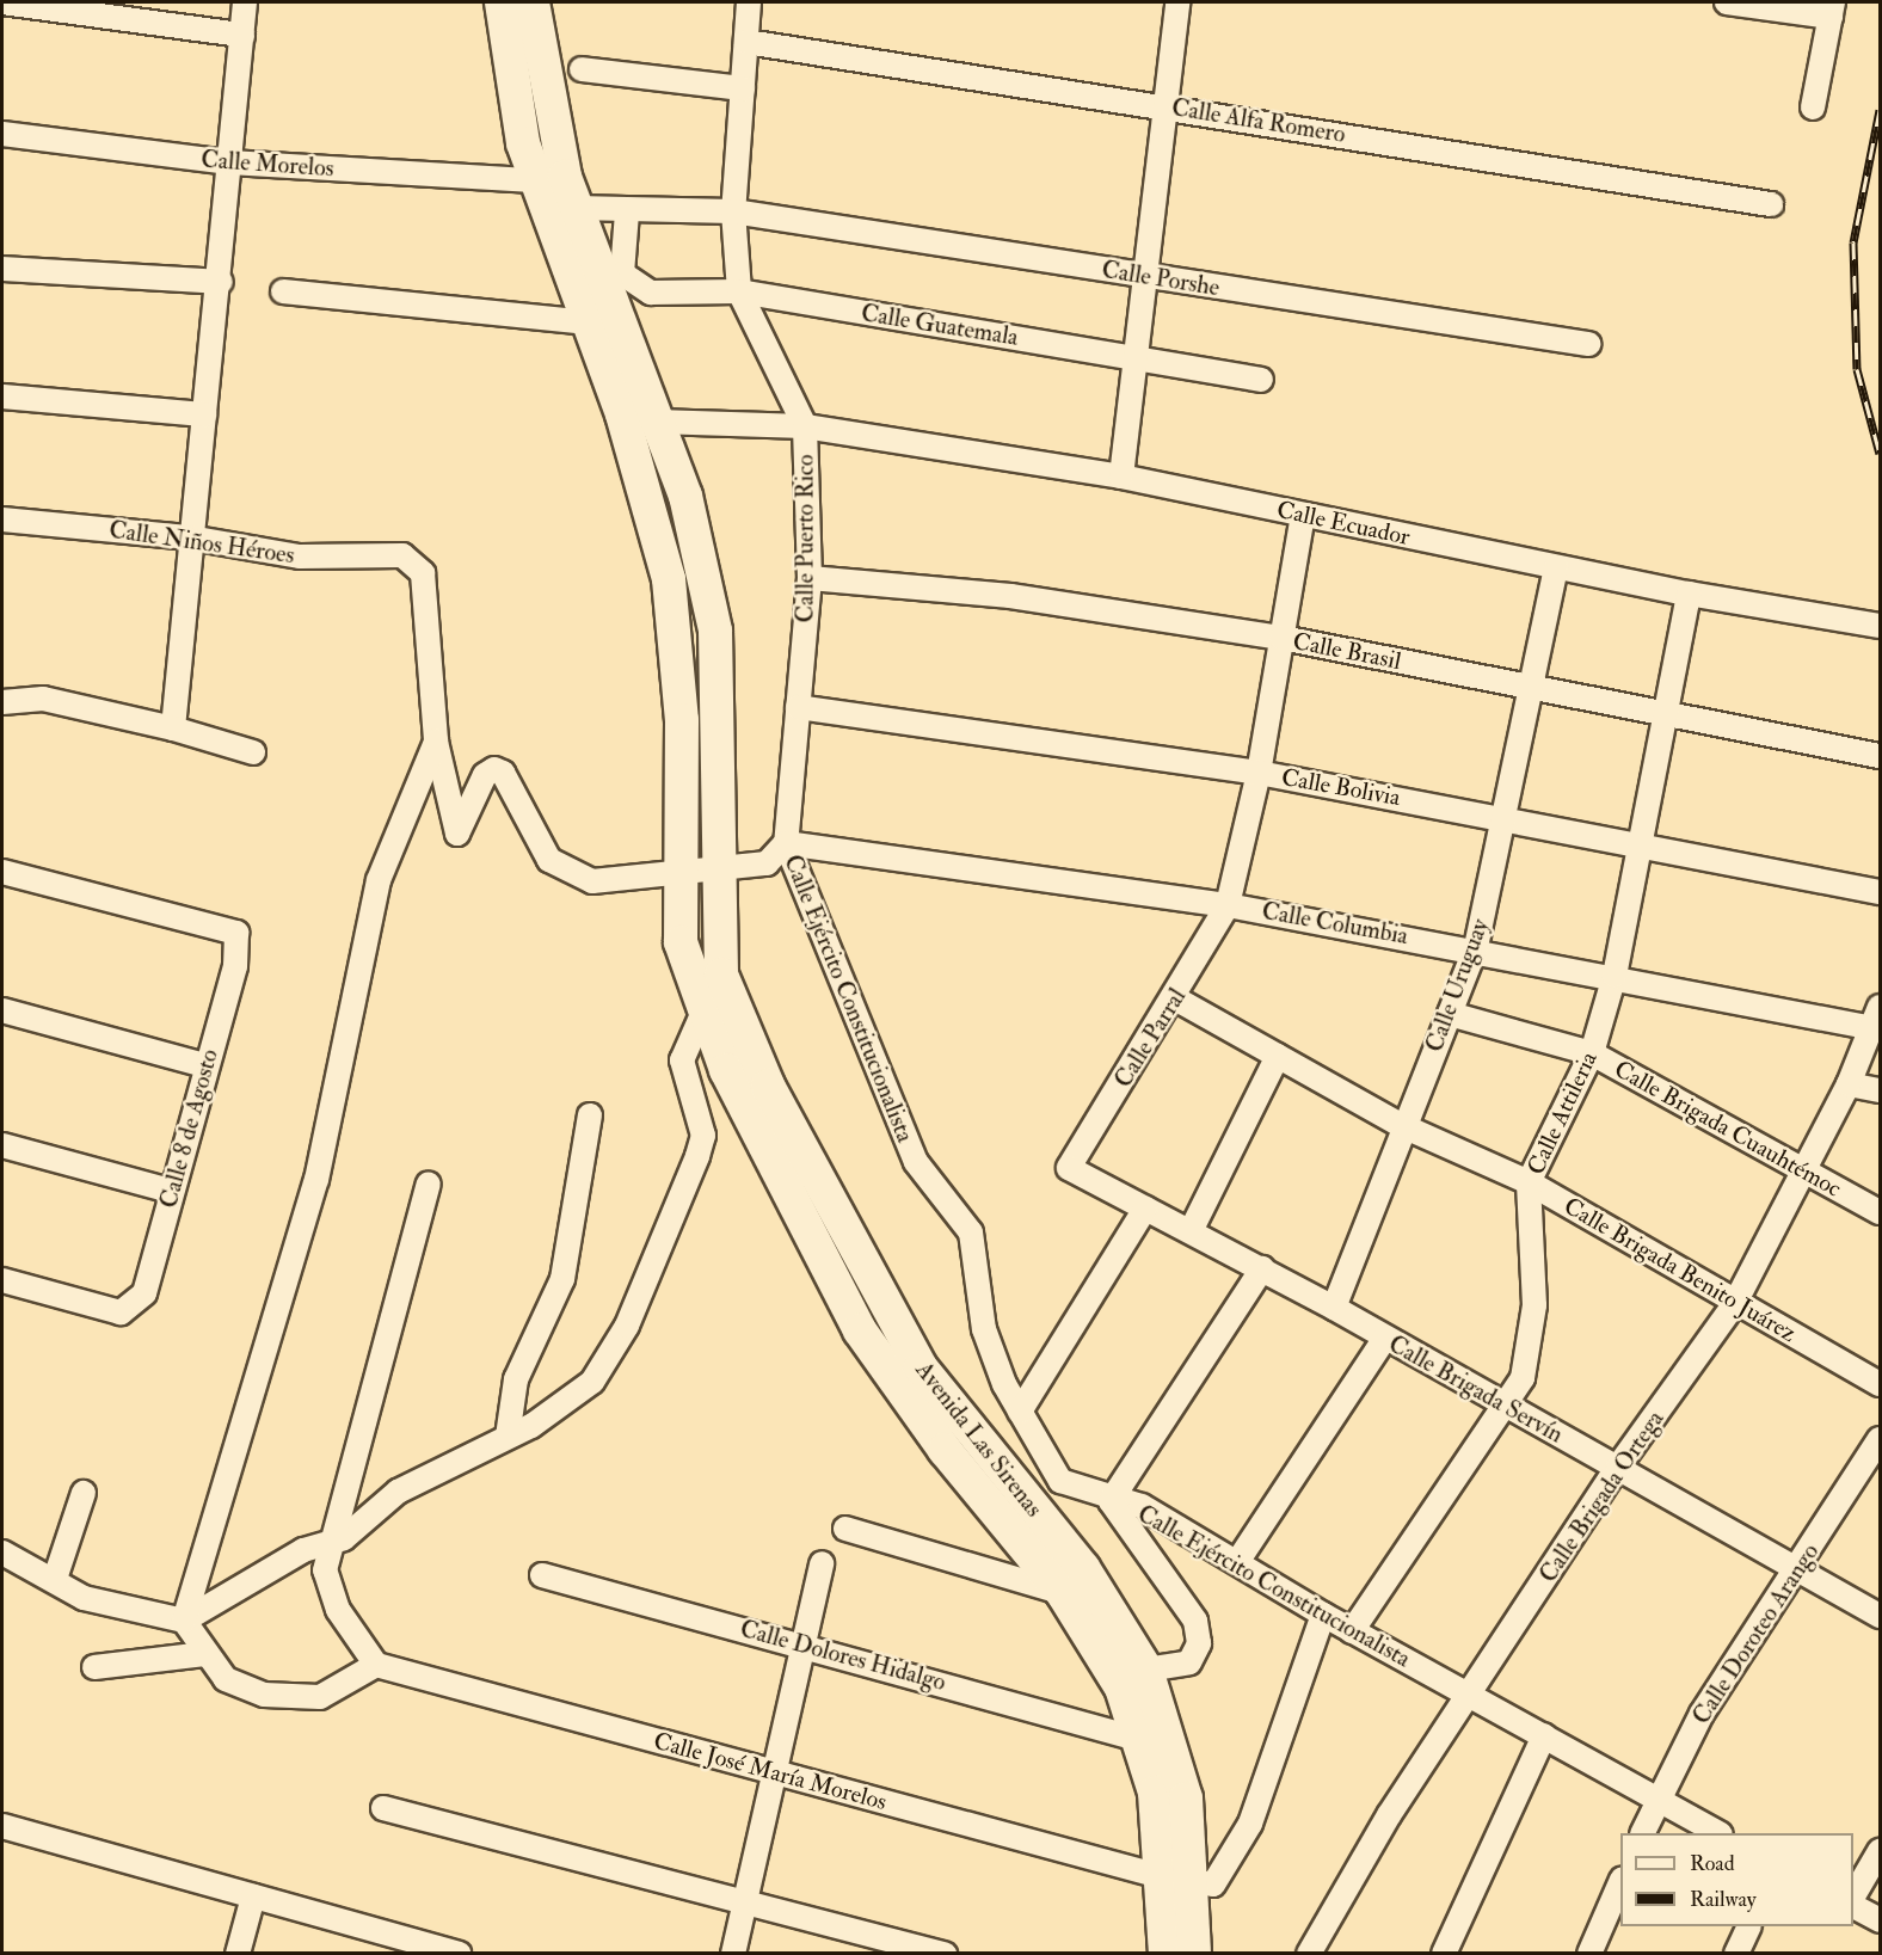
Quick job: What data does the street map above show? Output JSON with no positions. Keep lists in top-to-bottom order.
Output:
{
  "streets": {
    "main road": ["Avenida Las Sirenas"],
    "street": [
      "Calle Alfa Romero",
      "Calle Morelos",
      "Calle Porshe",
      "Calle Guatemala",
      "Calle Ecuador",
      "Calle Puerto Rico",
      "Calle Niños Héroes",
      "Calle Brasil",
      "Calle Bolivia",
      "Calle Columbia",
      "Calle Uruguay",
      "Calle Ejército Constitucionalista",
      "Calle Parral",
      "Calle Attileria",
      "Calle 8 de Agosto",
      "Calle Brigada Cuauhtémoc",
      "Calle Brigada Benito Juárez",
      "Calle Brigada Servín",
      "Calle Brigada Ortega",
      "Calle Doroteo Arango",
      "Calle Dolores Hidalgo",
      "Calle José María Morelos"
    ]
  },
  "crossings": [
    ["Calle Morelos", "Avenida Las Sirenas"],
    ["Calle Porshe", "Avenida Las Sirenas"],
    ["Calle Guatemala", "Calle Puerto Rico"],
    ["Calle Guatemala", "Avenida Las Sirenas"],
    ["Calle Ecuador", "Calle Puerto Rico"],
    ["Calle Ecuador", "Calle Uruguay"],
    ["Calle Ecuador", "Calle Parral"],
    ["Calle Ecuador", "Calle Attileria"],
    ["Calle Ecuador", "Avenida Las Sirenas"],
    ["Calle Puerto Rico", "Calle Brasil"],
    ["Calle Puerto Rico", "Calle Bolivia"],
    ["Calle Puerto Rico", "Calle Columbia"],
    ["Calle Puerto Rico", "Calle Ejército Constitucionalista"],
    ["Calle Brasil", "Calle Uruguay"],
    ["Calle Brasil", "Calle Parral"],
    ["Calle Brasil", "Calle Attileria"],
    ["Calle Bolivia", "Calle Uruguay"],
    ["Calle Bolivia", "Calle Parral"],
    ["Calle Bolivia", "Calle Attileria"],
    ["Calle Columbia", "Calle Uruguay"],
    ["Calle Columbia", "Calle Ejército Constitucionalista"],
    ["Calle Columbia", "Calle Parral"],
    ["Calle Columbia", "Calle Attileria"],
    ["Calle Columbia", "Calle Brigada Ortega"],
    ["Calle Uruguay", "Calle Brigada Cuauhtémoc"],
    ["Calle Uruguay", "Calle Brigada Benito Juárez"],
    ["Calle Uruguay", "Calle Brigada Servín"],
    ["Calle Ejército Constitucionalista", "Calle Attileria"],
    ["Calle Ejército Constitucionalista", "Calle Brigada Ortega"],
    ["Calle Ejército Constitucionalista", "Calle Doroteo Arango"],
    ["Calle Parral", "Calle Brigada Benito Juárez"],
    ["Calle Parral", "Calle Brigada Servín"],
    ["Calle Attileria", "Calle Brigada Cuauhtémoc"],
    ["Calle Attileria", "Calle Brigada Benito Juárez"],
    ["Calle Attileria", "Calle Brigada Servín"],
    ["Calle Brigada Cuauhtémoc", "Calle Brigada Ortega"],
    ["Calle Brigada Benito Juárez", "Calle Brigada Ortega"],
    ["Calle Brigada Servín", "Calle Brigada Ortega"],
    ["Calle Brigada Servín", "Calle Doroteo Arango"],
    ["Avenida Las Sirenas", "Calle Dolores Hidalgo"],
    ["Avenida Las Sirenas", "Calle José María Morelos"]
  ],
  "legend": ["Road", "Railway"]
}
